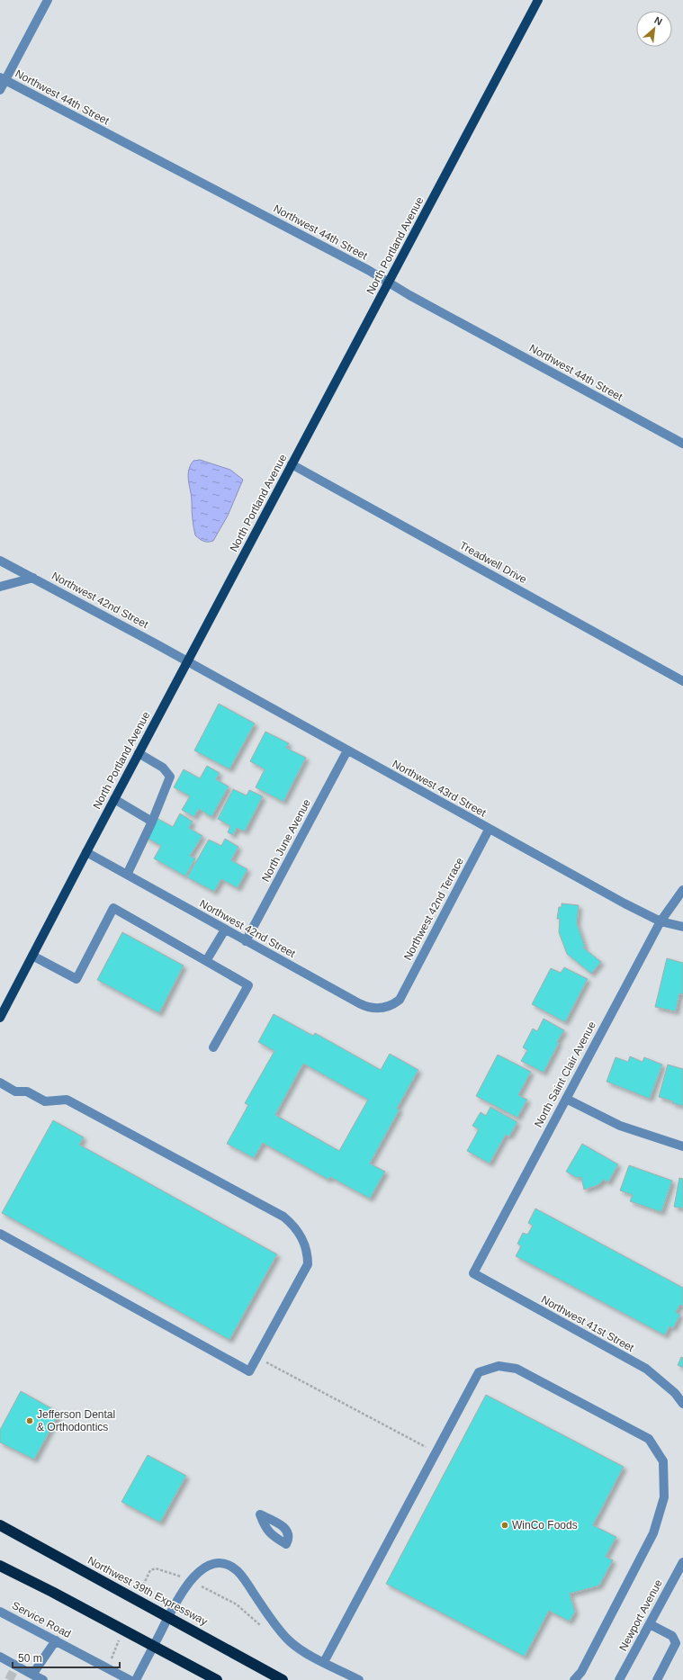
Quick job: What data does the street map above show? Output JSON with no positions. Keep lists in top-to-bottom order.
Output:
{
  "streets": {
    "highway": ["Northwest 39th Expressway"],
    "main road": ["North Portland Avenue"],
    "street": [
      "Northwest 44th Street",
      "Treadwell Drive",
      "Northwest 42nd Street",
      "Northwest 43rd Street",
      "North June Avenue",
      "Northwest 42nd Terrace",
      "North Saint Clair Avenue",
      "Northwest 41st Street",
      "Newport Avenue",
      "Service Road"
    ]
  },
  "crossings": [
    ["Northwest 44th Street", "North Portland Avenue"],
    ["North Portland Avenue", "Treadwell Drive"],
    ["North Portland Avenue", "Northwest 42nd Street"],
    ["North Portland Avenue", "Northwest 43rd Street"],
    ["Northwest 42nd Street", "Northwest 43rd Street"],
    ["Northwest 42nd Street", "North June Avenue"],
    ["Northwest 42nd Street", "Northwest 42nd Terrace"],
    ["Northwest 43rd Street", "North June Avenue"],
    ["Northwest 43rd Street", "Northwest 42nd Terrace"],
    ["Northwest 43rd Street", "North Saint Clair Avenue"],
    ["North Saint Clair Avenue", "Northwest 41st Street"]
  ],
  "places": ["Jefferson Dental & Orthodontics", "WinCo Foods"],
  "scale_bar": "50 m",
  "north": "top right"
}
